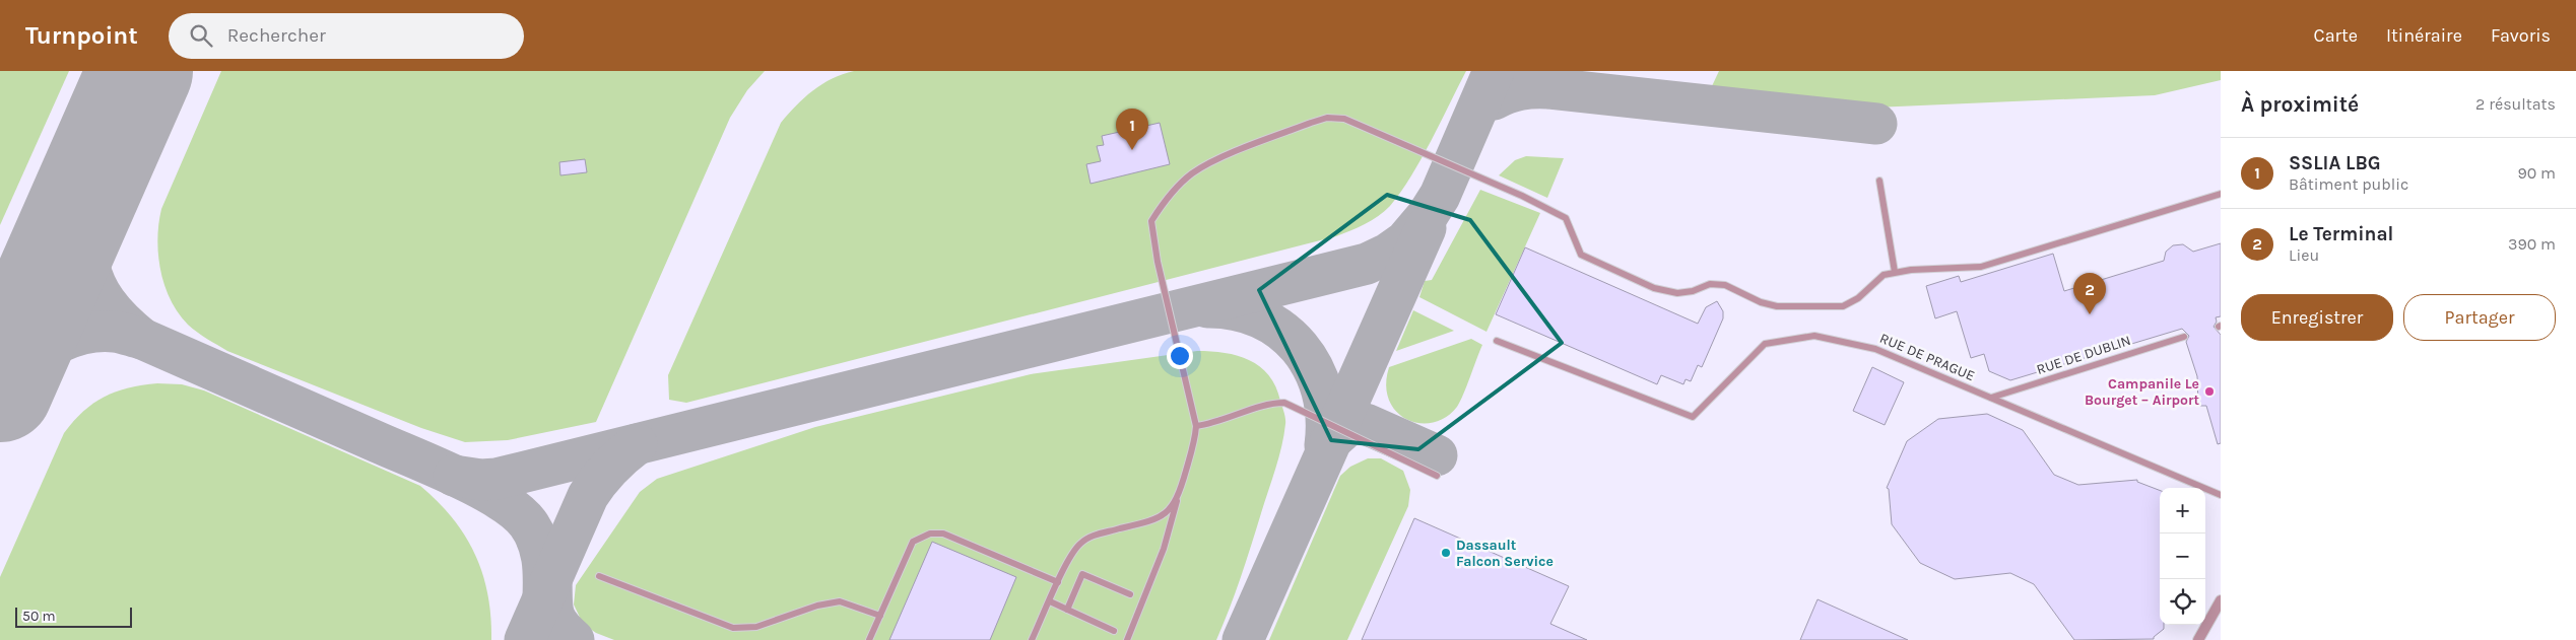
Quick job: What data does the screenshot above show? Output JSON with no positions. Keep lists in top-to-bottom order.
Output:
{
  "streets": {
    "lane": ["RUE DE DUBLIN", "RUE DE PRAGUE"]
  },
  "crossings": [
    ["RUE DE DUBLIN", "RUE DE PRAGUE"]
  ],
  "places": ["Campanile Le Bourget – Airport", "Dassault Falcon Service"],
  "scale_bar": "50 m",
  "page": {
    "header": "Turnpoint",
    "search": "Rechercher",
    "nav": ["Carte", "Itinéraire", "Favoris"],
    "heading": ["À proximité", "2 résultats"],
    "pins": ["1", "2"],
    "list": [
      {
        "mark": "1",
        "name": "SSLIA LBG",
        "note": "Bâtiment public",
        "value": "90 m"
      },
      {
        "mark": "2",
        "name": "Le Terminal",
        "note": "Lieu",
        "value": "390 m"
      }
    ],
    "buttons": ["Enregistrer", "Partager"],
    "map_buttons": ["+", "−"],
    "scale": "50 m"
  }
}
